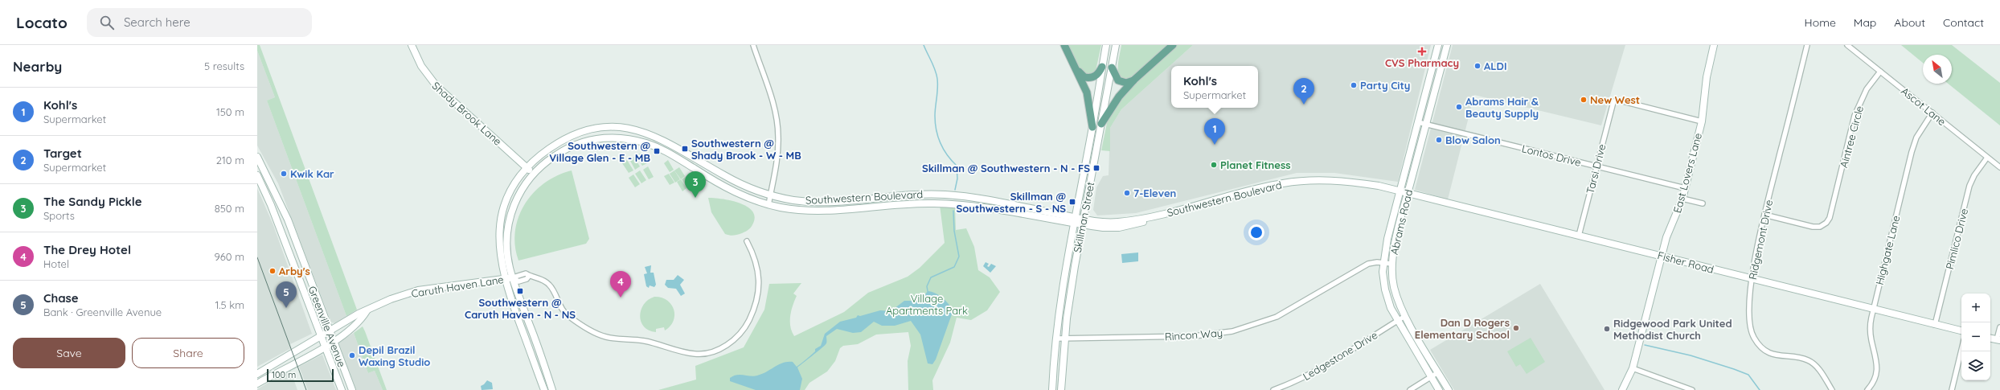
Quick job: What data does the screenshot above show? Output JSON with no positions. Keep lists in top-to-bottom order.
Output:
{
  "streets": {
    "street": [
      "Ascot Lane",
      "Shady Brook Lane",
      "Aintree Circle",
      "Lontos Drive",
      "Tarsi Drive",
      "East Lovers Lane",
      "Southwestern Boulevard",
      "Skillman Street",
      "Abrams Road",
      "Pimlico Drive",
      "Ridgemont Drive",
      "Highgate Lane",
      "Fisher Road",
      "Caruth Haven Lane",
      "Greenville Avenue",
      "Rincon Way",
      "Ledgestone Drive"
    ]
  },
  "crossings": [
    ["Ascot Lane", "Aintree Circle"],
    ["Ascot Lane", "Pimlico Drive"],
    ["Ascot Lane", "Highgate Lane"],
    ["Shady Brook Lane", "Southwestern Boulevard"],
    ["Aintree Circle", "Ridgemont Drive"],
    ["Lontos Drive", "Tarsi Drive"],
    ["Lontos Drive", "East Lovers Lane"],
    ["Lontos Drive", "Abrams Road"],
    ["Tarsi Drive", "East Lovers Lane"],
    ["Tarsi Drive", "Fisher Road"],
    ["East Lovers Lane", "Fisher Road"],
    ["Southwestern Boulevard", "Skillman Street"],
    ["Southwestern Boulevard", "Abrams Road"],
    ["Southwestern Boulevard", "Fisher Road"],
    ["Southwestern Boulevard", "Caruth Haven Lane"],
    ["Skillman Street", "Rincon Way"],
    ["Abrams Road", "Fisher Road"],
    ["Abrams Road", "Rincon Way"],
    ["Abrams Road", "Ledgestone Drive"],
    ["Pimlico Drive", "Fisher Road"],
    ["Ridgemont Drive", "Fisher Road"],
    ["Highgate Lane", "Fisher Road"],
    ["Caruth Haven Lane", "Greenville Avenue"]
  ],
  "parks": ["Village Apartments Park"],
  "places": {
    "health": ["CVS Pharmacy"],
    "other": [
      "ALDI",
      "Party City",
      "New West",
      "Abrams Hair & Beauty Supply",
      "Blow Salon",
      "Planet Fitness",
      "Kwik Kar",
      "7-Eleven",
      "Arby's",
      "Dan D Rogers Elementary School",
      "Ridgewood Park United Methodist Church",
      "Depil Brazil Waxing Studio"
    ],
    "transit": [
      "Southwestern @ Shady Brook - W - MB",
      "Southwestern @ Village Glen - E - MB",
      "Skillman @ Southwestern - N - FS",
      "Skillman @ Southwestern - S - NS",
      "Southwestern @ Caruth Haven - N - NS"
    ]
  },
  "scale_bar": "100 m",
  "north": "top left",
  "page": {
    "header": "Locato",
    "search": "Search here",
    "nav": [
      "Home",
      "Map",
      "About",
      "Contact"
    ],
    "heading": ["Nearby", "5 results"],
    "popup": ["Kohl's", "Supermarket"],
    "pins": [
      "2",
      "1",
      "3",
      "4",
      "5"
    ],
    "list": [
      {
        "mark": "1",
        "name": "Kohl's",
        "note": "Supermarket",
        "value": "150 m"
      },
      {
        "mark": "2",
        "name": "Target",
        "note": "Supermarket",
        "value": "210 m"
      },
      {
        "mark": "3",
        "name": "The Sandy Pickle",
        "note": "Sports",
        "value": "850 m"
      },
      {
        "mark": "4",
        "name": "The Drey Hotel",
        "note": "Hotel",
        "value": "960 m"
      },
      {
        "mark": "5",
        "name": "Chase",
        "note": "Bank · Greenville Avenue",
        "value": "1.5 km"
      }
    ],
    "map_buttons": ["+", "−"],
    "buttons": ["Save", "Share"],
    "scale": "100 m"
  }
}
